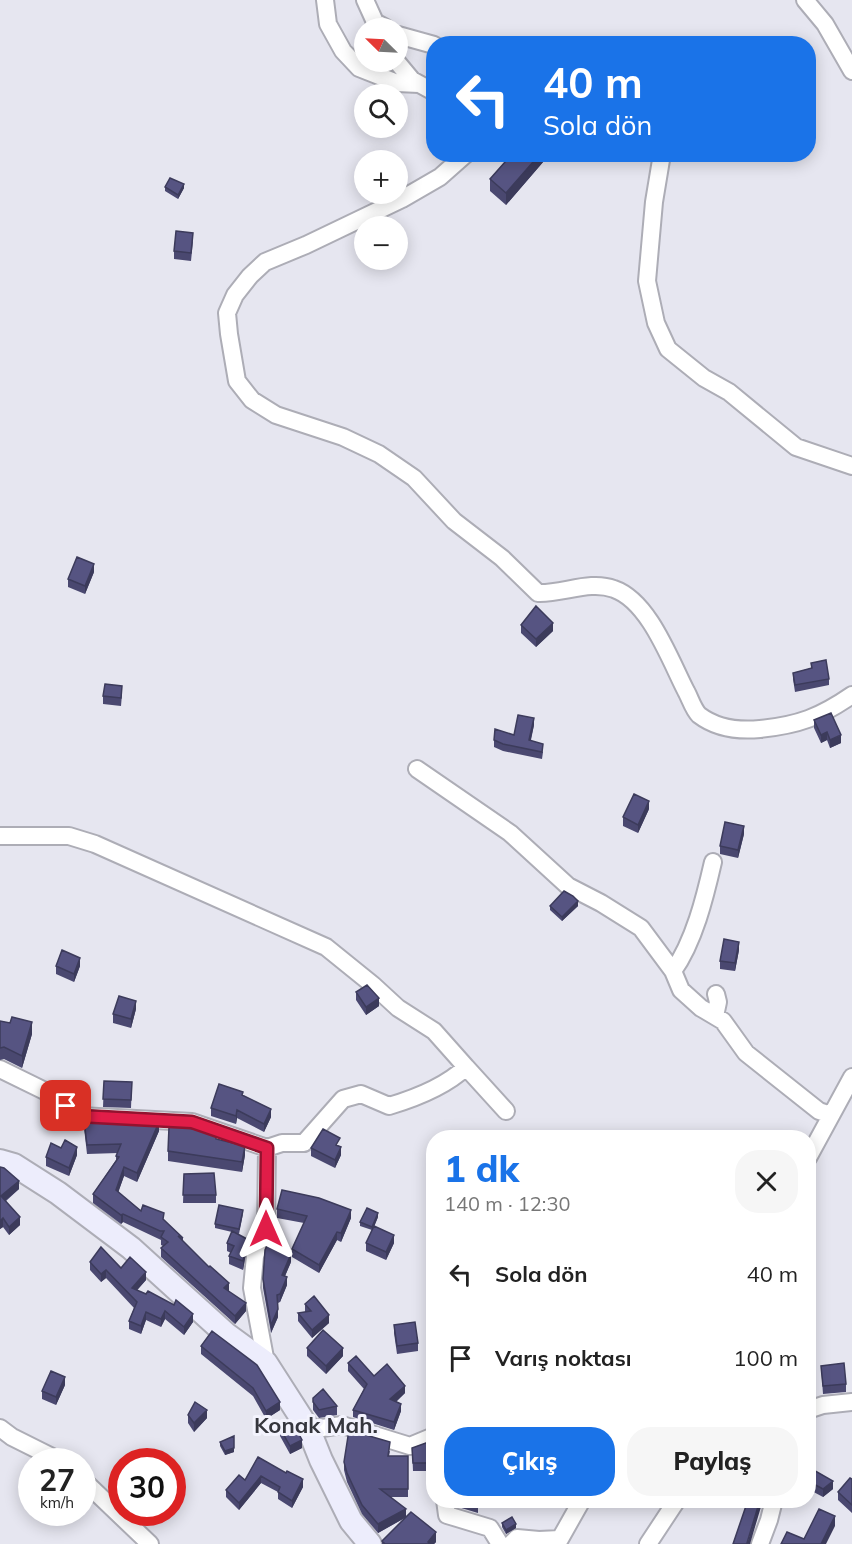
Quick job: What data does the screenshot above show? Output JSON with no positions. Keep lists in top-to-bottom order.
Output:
{
  "districts": ["Konak Mah."],
  "north": "top left",
  "page": {
    "map_buttons": ["+", "−"],
    "turn": ["40 m", "Sola dön"],
    "heading": ["1 dk", "140 m · 12:30"],
    "list": [
      {
        "name": "Sola dön",
        "value": "40 m"
      },
      {
        "name": "Varış noktası",
        "value": "100 m"
      }
    ],
    "buttons": ["Çıkış", "Paylaş"],
    "speed": "27 km/h",
    "limit": "30"
  }
}
